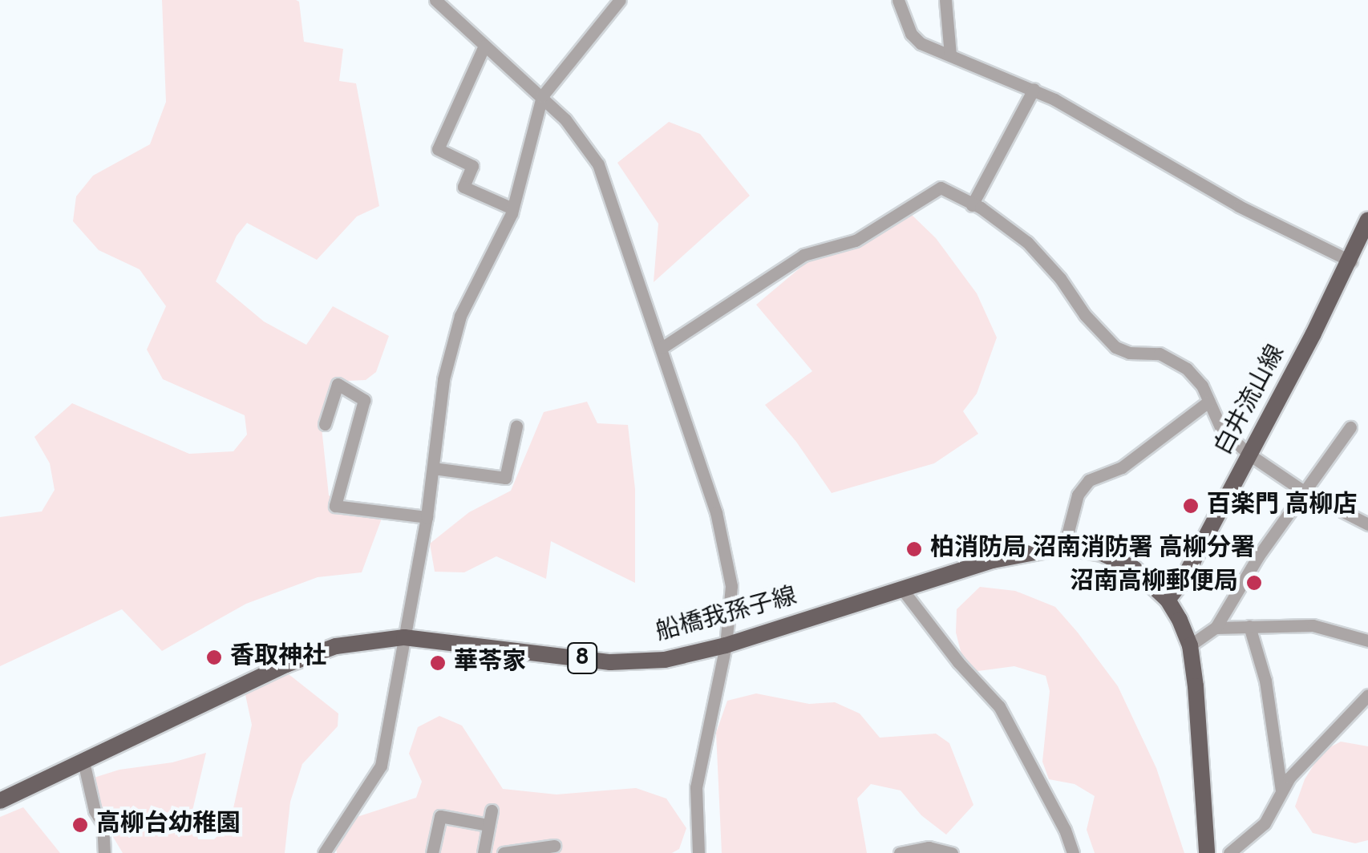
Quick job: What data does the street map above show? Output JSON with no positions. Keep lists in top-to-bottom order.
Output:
{
  "streets": {
    "main road": ["白井流山線", "船橋我孫子線", "8"]
  },
  "crossings": [
    ["白井流山線", "船橋我孫子線"]
  ],
  "places": [
    "百楽門 高柳店",
    "柏消防局 沼南消防署 高柳分署",
    "沼南高柳郵便局",
    "香取神社",
    "華苓家",
    "高柳台幼稚園"
  ]
}
